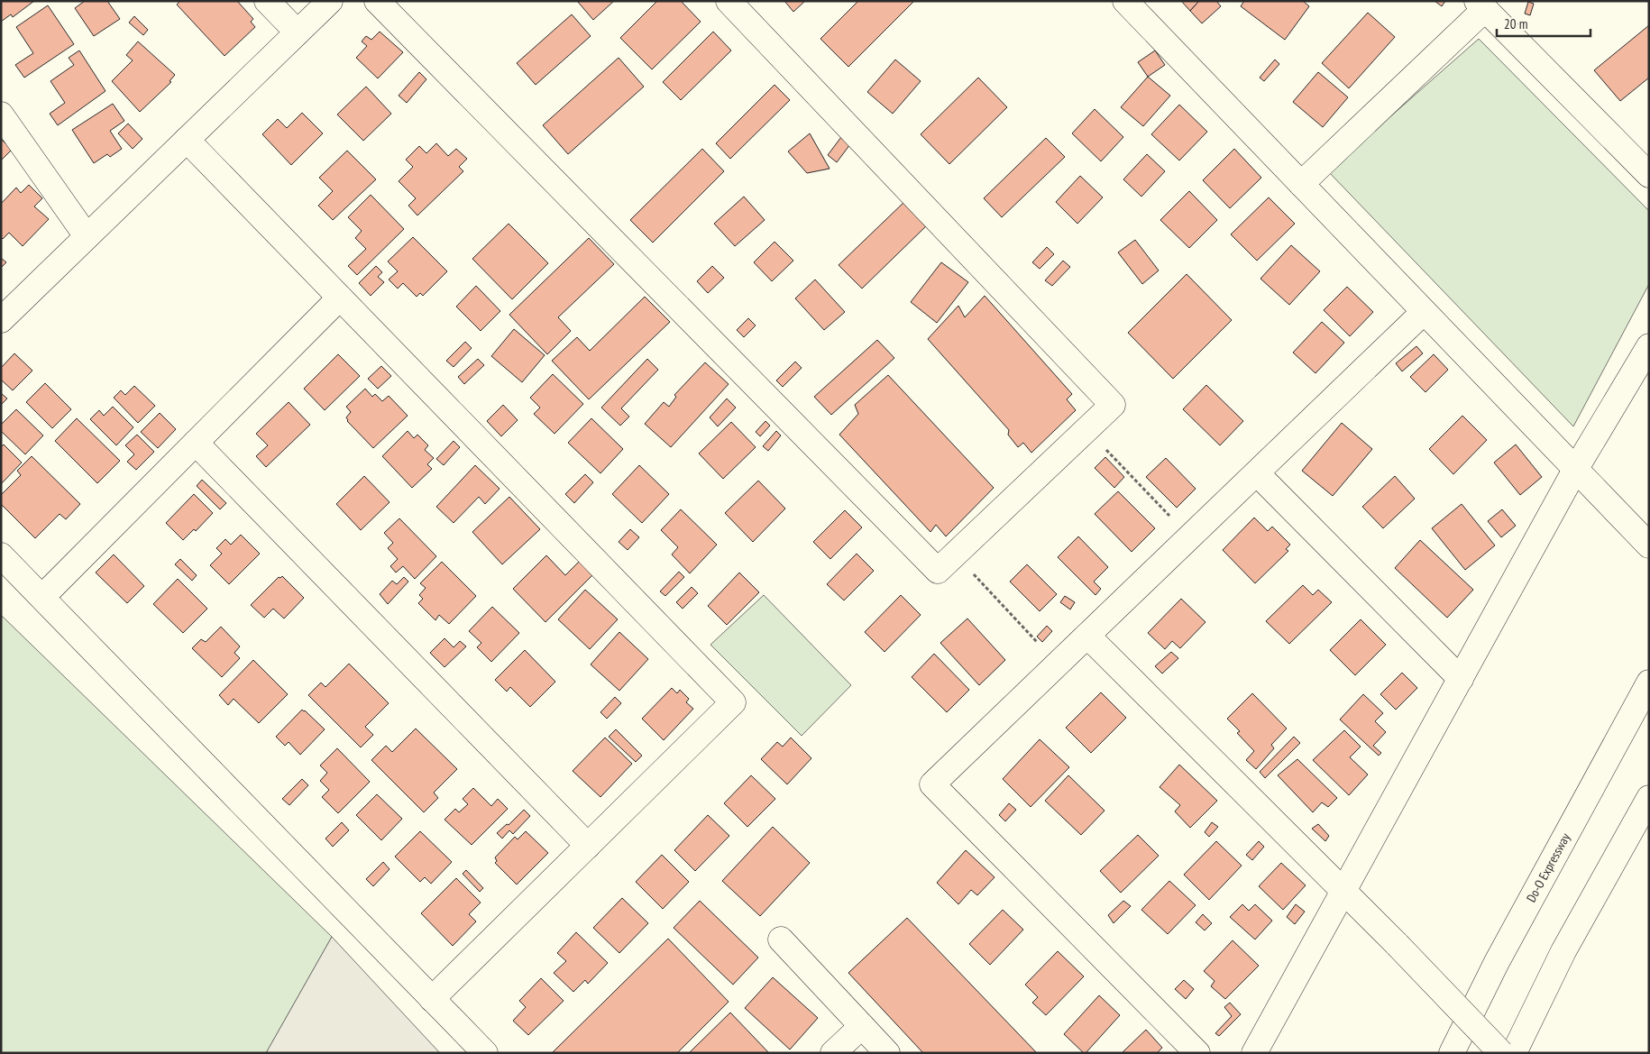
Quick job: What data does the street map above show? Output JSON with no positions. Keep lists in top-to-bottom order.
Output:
{
  "streets": {
    "main road": ["Do-O Expressway"]
  },
  "scale_bar": "20 m"
}
